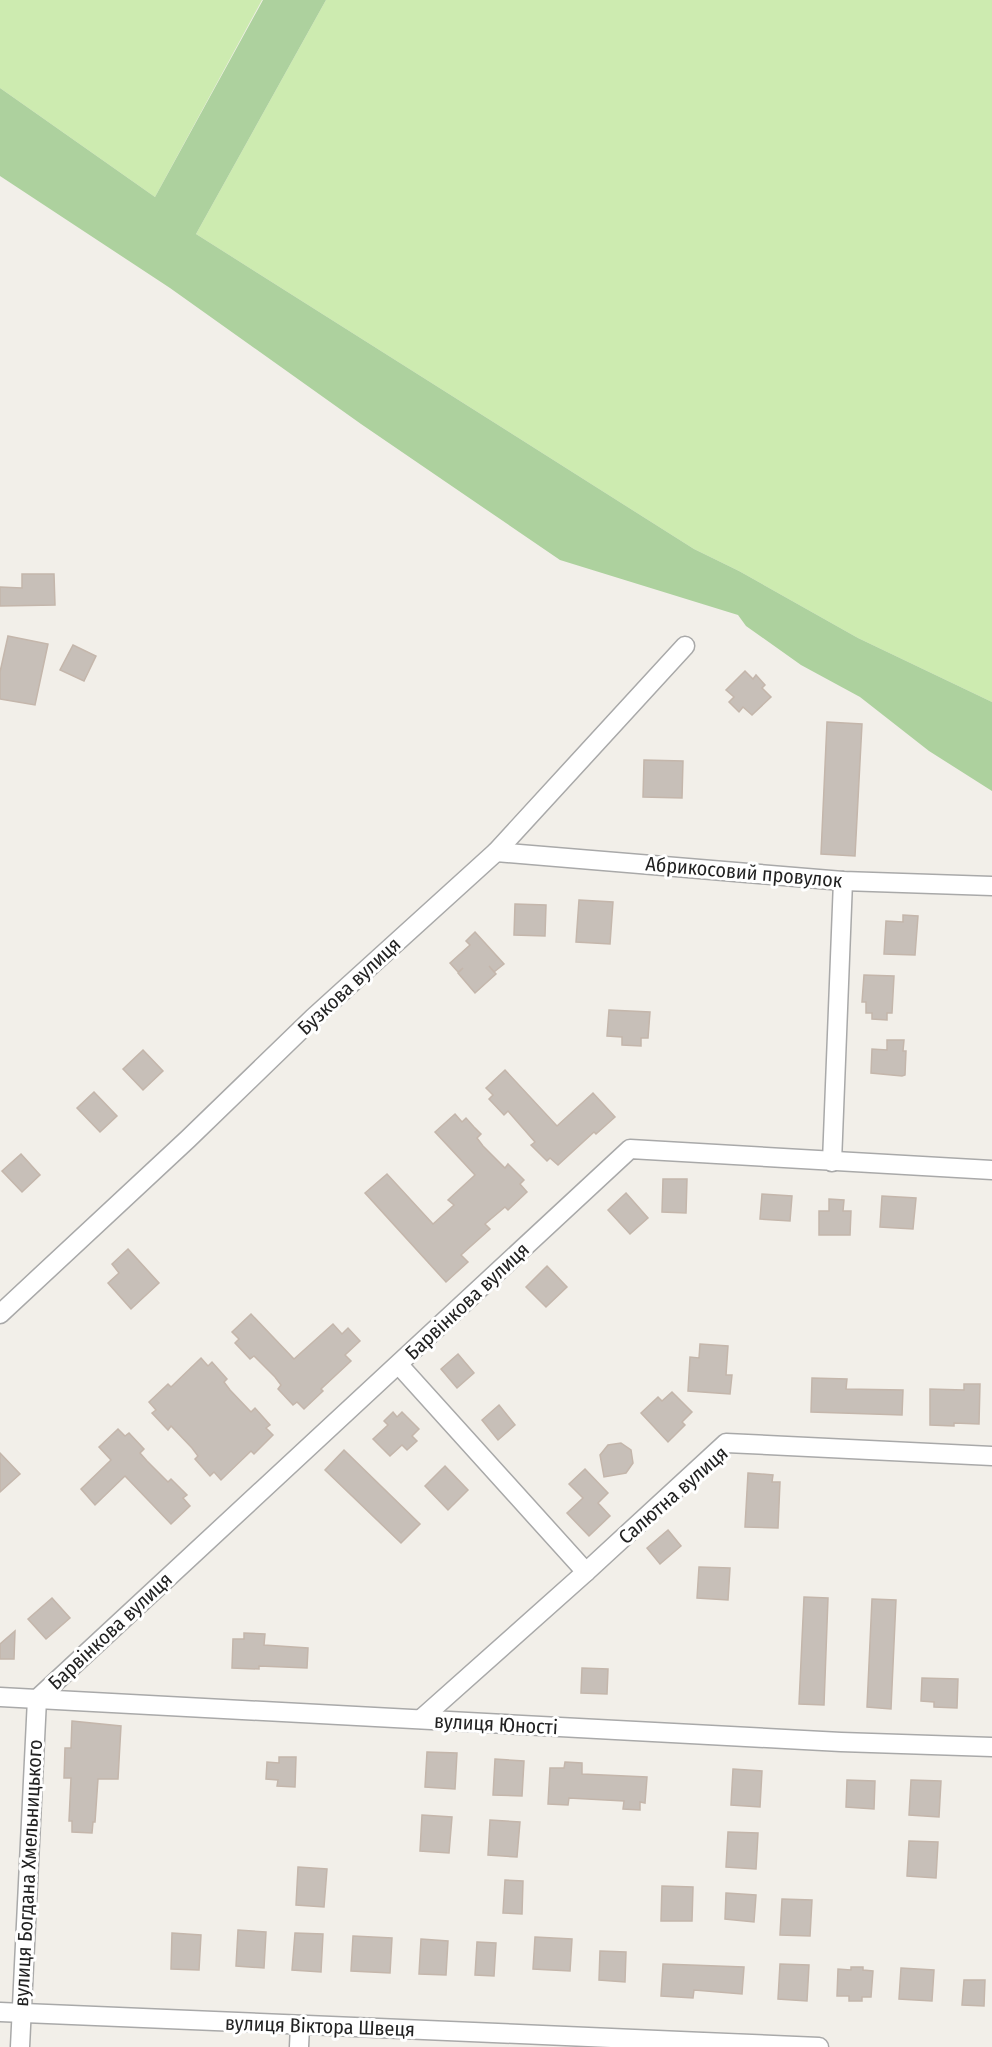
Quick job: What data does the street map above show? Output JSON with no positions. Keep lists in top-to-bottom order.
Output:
{
  "streets": {
    "street": [
      "Абрикосовий провулок",
      "Бузкова вулиця",
      "Барвінкова вулиця",
      "Салютна вулиця",
      "вулиця Юності",
      "вулиця Богдана Хмельницького",
      "вулиця Віктора Швеця"
    ]
  },
  "crossings": [
    ["Абрикосовий провулок", "Бузкова вулиця"],
    ["Барвінкова вулиця", "вулиця Юності"],
    ["Барвінкова вулиця", "вулиця Богдана Хмельницького"],
    ["Салютна вулиця", "вулиця Юності"],
    ["вулиця Юності", "вулиця Богдана Хмельницького"],
    ["вулиця Богдана Хмельницького", "вулиця Віктора Швеця"]
  ]
}
